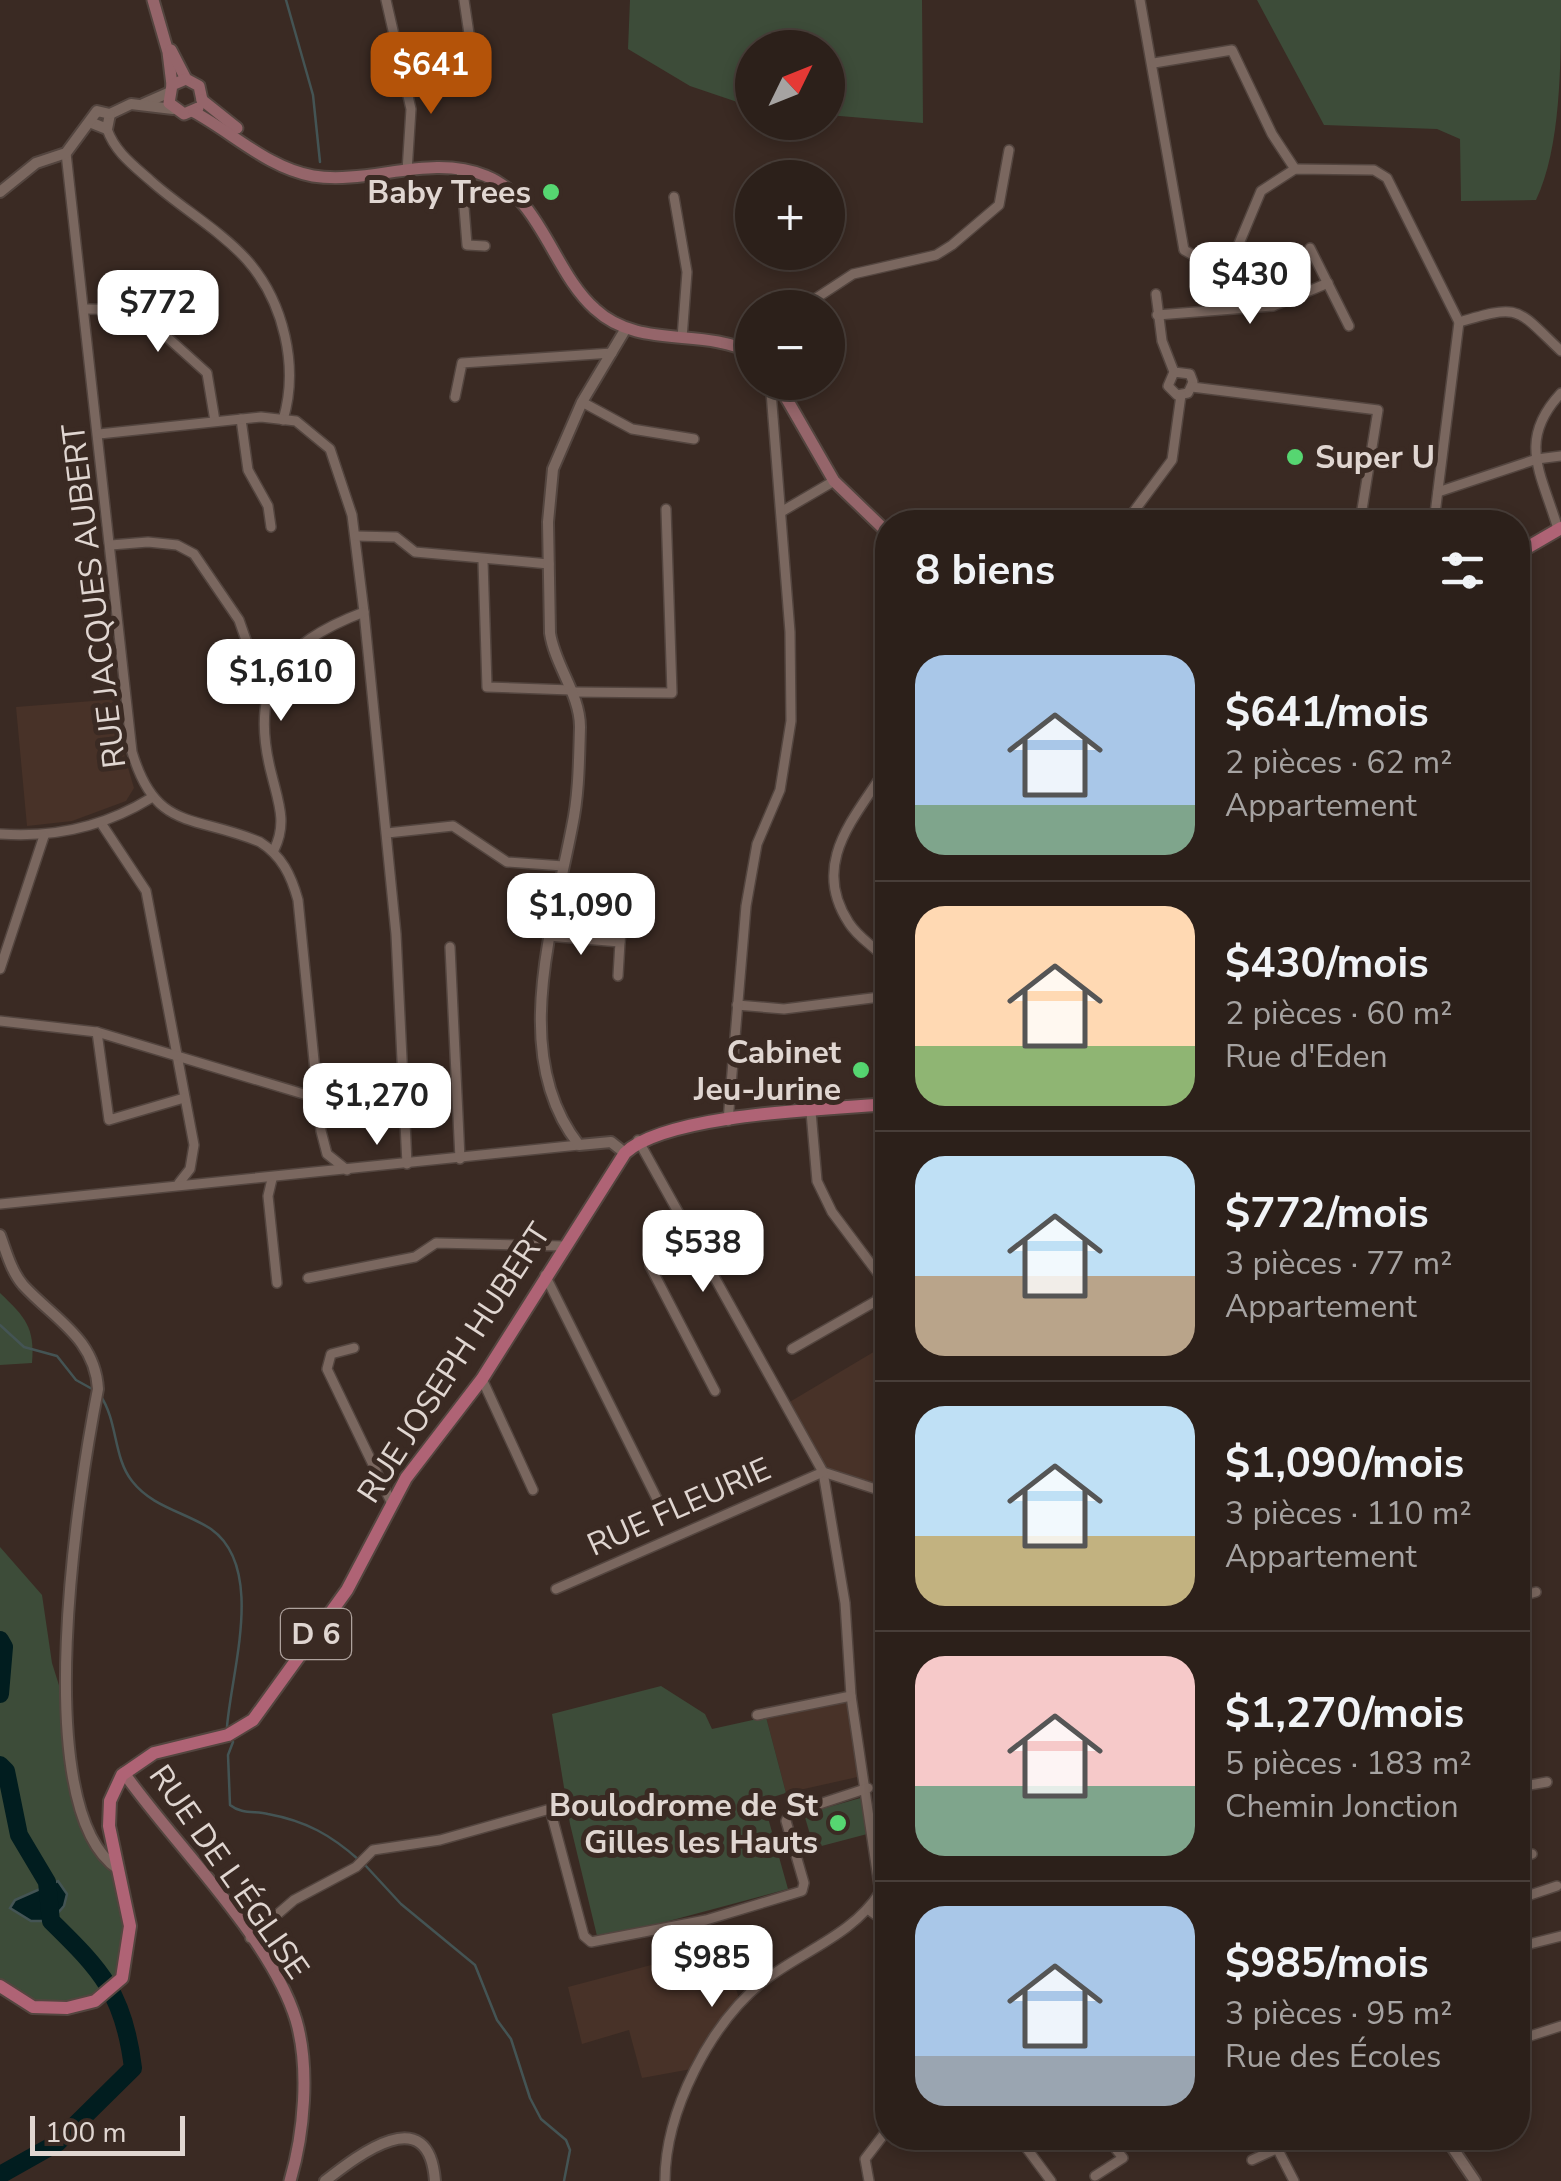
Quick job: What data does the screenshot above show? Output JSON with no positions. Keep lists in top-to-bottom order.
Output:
{
  "streets": {
    "main road": ["RUE JOSEPH HUBERT", "D 6", "RUE DE L'ÉGLISE"],
    "street": ["RUE JACQUES AUBERT", "RUE FLEURIE"]
  },
  "crossings": [
    ["RUE JOSEPH HUBERT", "RUE DE L'ÉGLISE"]
  ],
  "places": [
    "Baby Trees",
    "Super U",
    "Cabinet Jeu-Jurine",
    "Boulodrome de St Gilles les Hauts"
  ],
  "scale_bar": "100 m",
  "north": "top right",
  "page": {
    "map_buttons": ["+", "−"],
    "price": [
      "$641",
      "$430",
      "$772",
      "$1,610",
      "$1,090",
      "$1,270",
      "$538",
      "$985"
    ],
    "heading": "8 biens",
    "list": [
      {
        "name": "$641/mois",
        "note": "2 pièces · 62 m² · Appartement"
      },
      {
        "name": "$430/mois",
        "note": "2 pièces · 60 m² · Rue d'Eden"
      },
      {
        "name": "$772/mois",
        "note": "3 pièces · 77 m² · Appartement"
      },
      {
        "name": "$1,090/mois",
        "note": "3 pièces · 110 m² · Appartement"
      },
      {
        "name": "$1,270/mois",
        "note": "5 pièces · 183 m² · Chemin Jonction"
      },
      {
        "name": "$985/mois",
        "note": "3 pièces · 95 m² · Rue des Écoles"
      }
    ],
    "scale": "100 m"
  }
}
